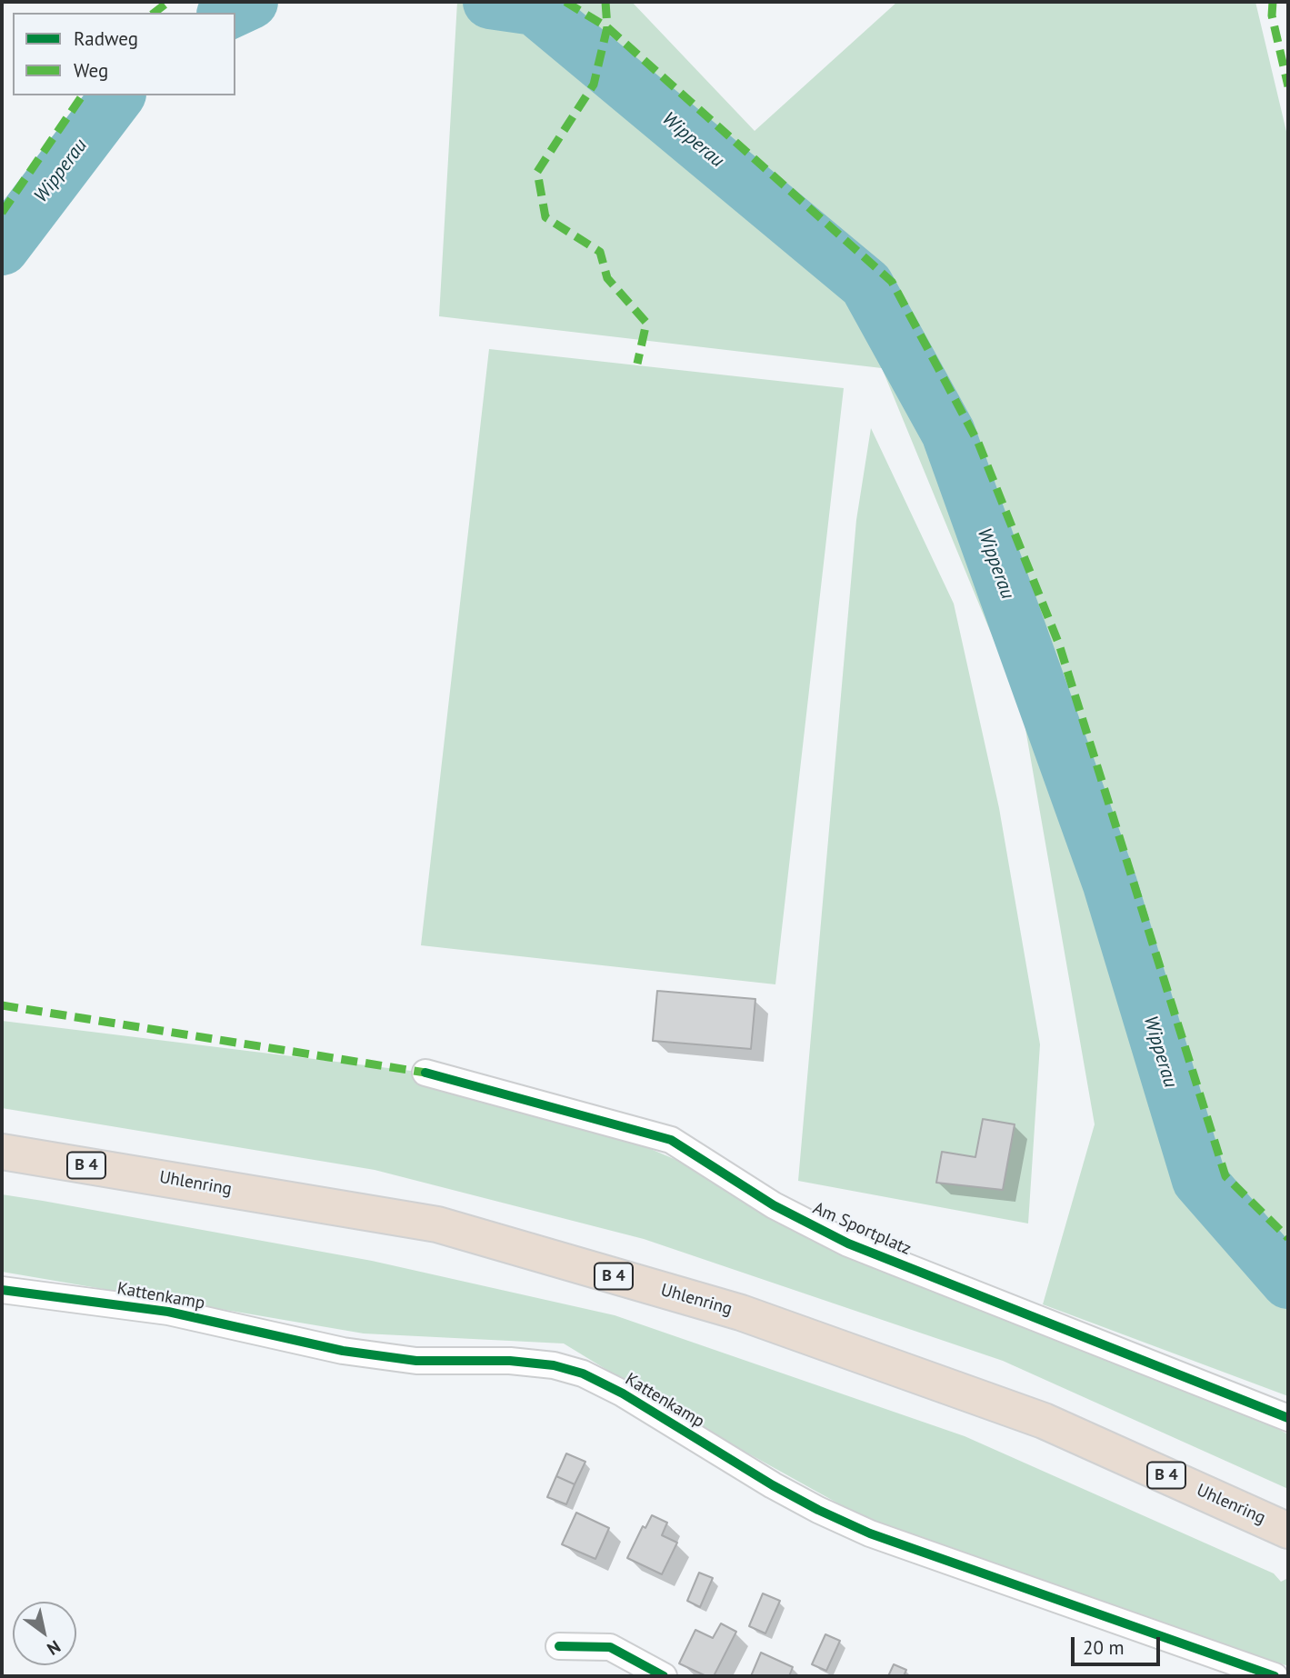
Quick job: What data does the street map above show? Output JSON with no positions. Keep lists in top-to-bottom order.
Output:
{
  "streets": {
    "highway": ["B 4", "Uhlenring"],
    "street": ["Am Sportplatz", "Kattenkamp"]
  },
  "water": ["Wipperau"],
  "legend": ["Radweg", "Weg"],
  "scale_bar": "20 m",
  "north": "bottom right"
}
